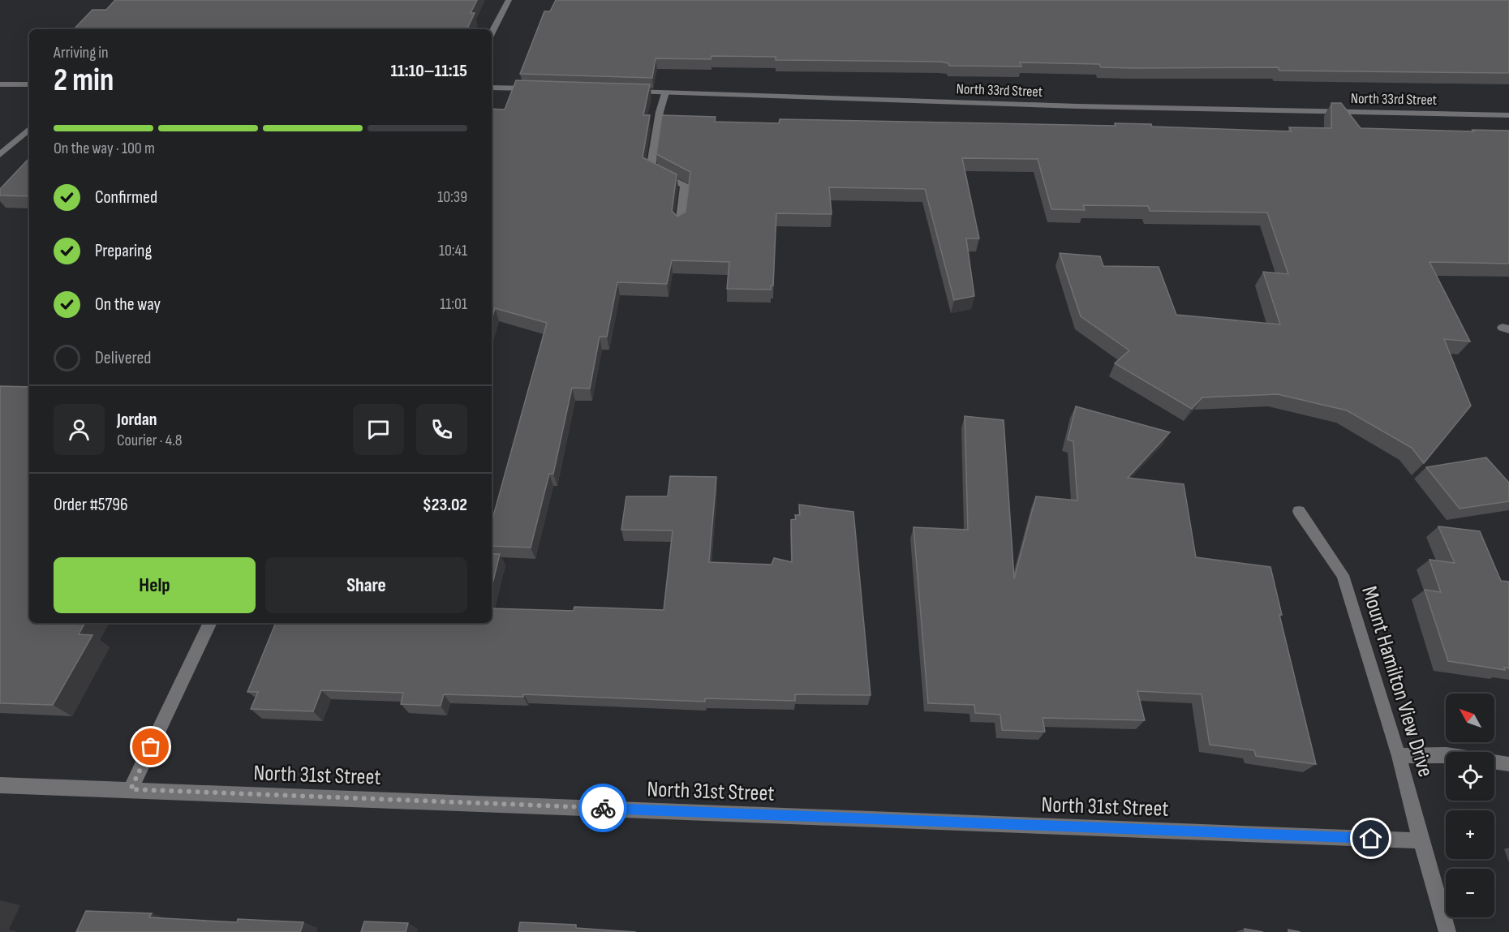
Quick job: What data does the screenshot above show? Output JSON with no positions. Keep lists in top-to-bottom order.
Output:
{
  "streets": {
    "street": ["North 33rd Street", "Mount Hamilton View Drive", "North 31st Street"]
  },
  "crossings": [
    ["Mount Hamilton View Drive", "North 31st Street"]
  ],
  "north": "top left",
  "page": {
    "heading": ["2 min", "Arriving in", "11:10–11:15"],
    "panel": [
      "Jordan",
      "Courier · 4.8",
      "Order #5796",
      "$23.02"
    ],
    "bar": "On the way · 100 m",
    "list": [
      ["Confirmed", "10:39"],
      ["Preparing", "10:41"],
      ["On the way", "11:01"],
      "Delivered"
    ],
    "buttons": ["Help", "Share"],
    "map_buttons": ["+", "−"]
  }
}
